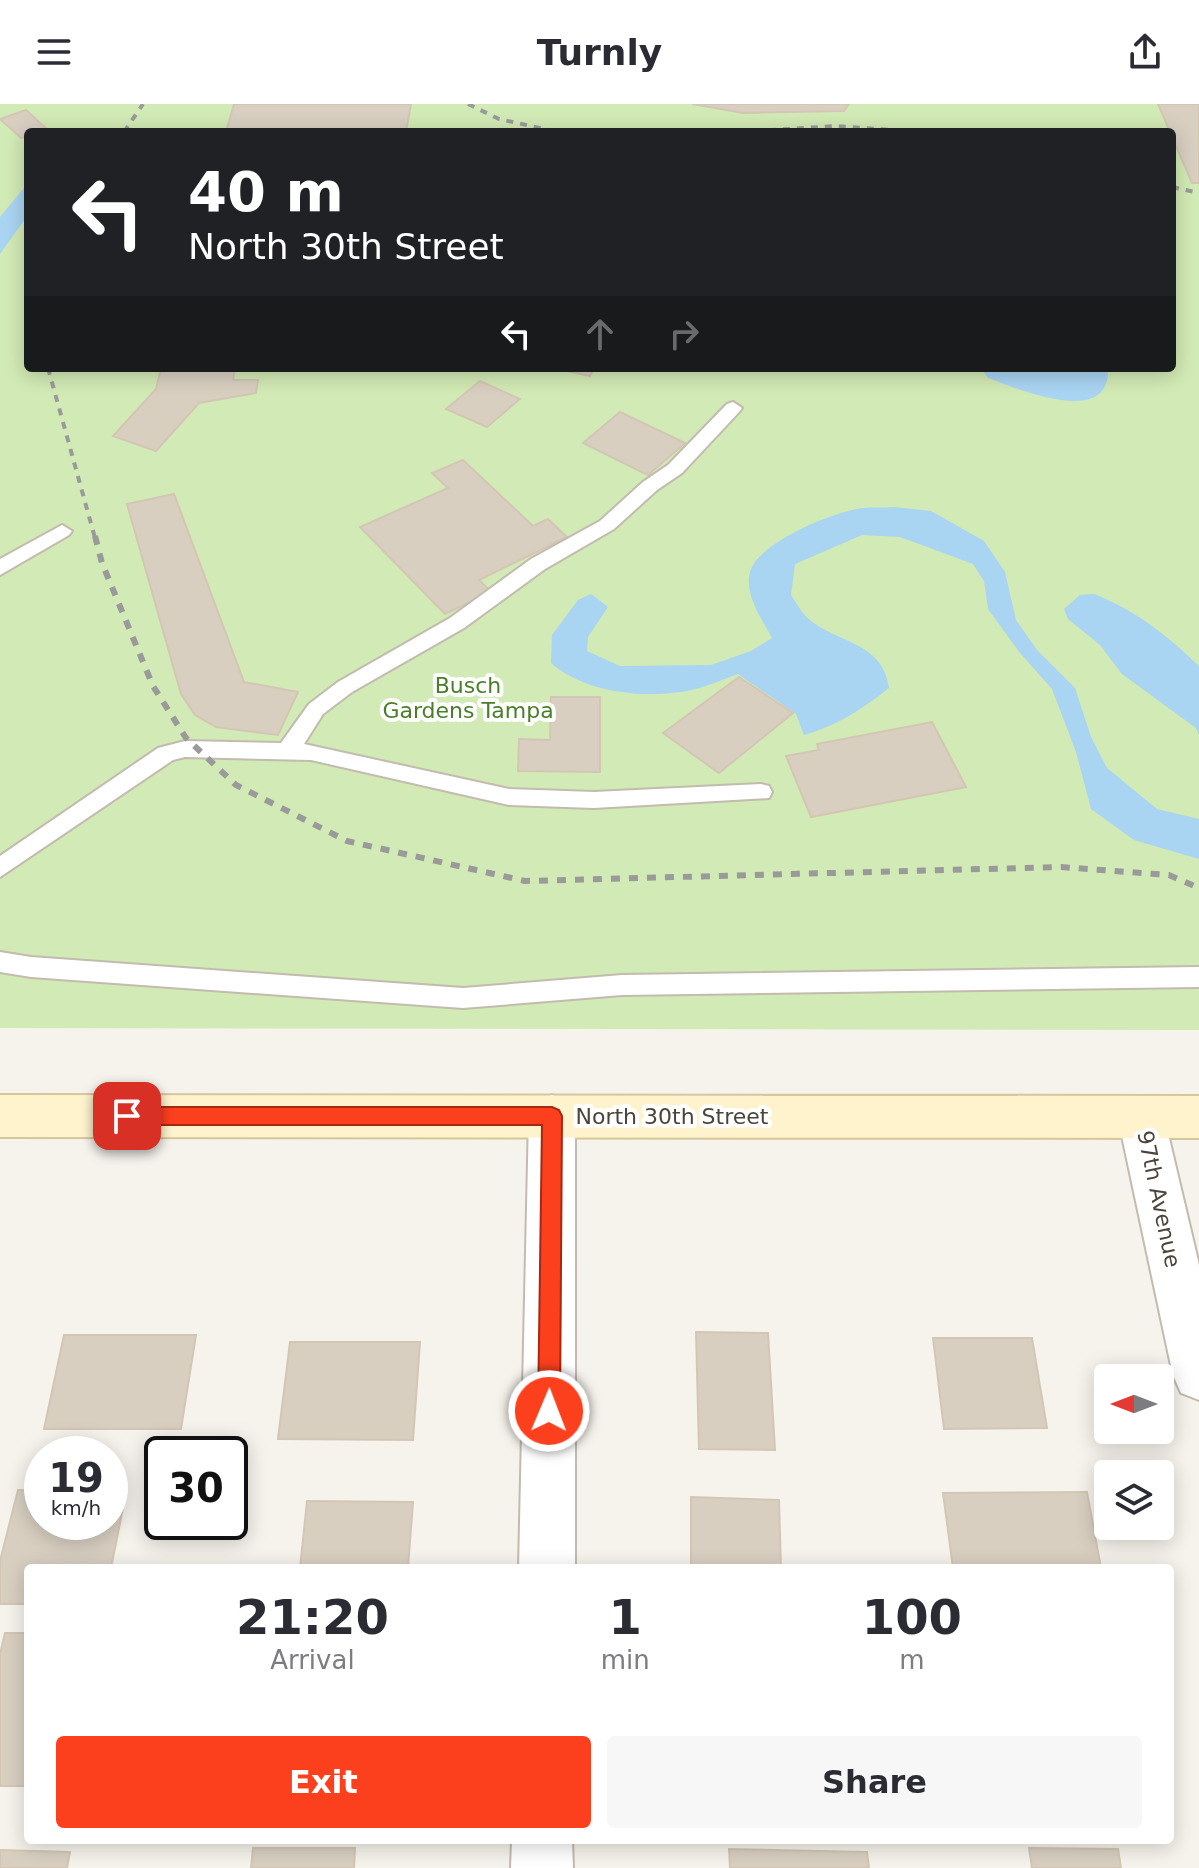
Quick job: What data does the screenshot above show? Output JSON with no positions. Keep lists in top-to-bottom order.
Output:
{
  "streets": {
    "main road": ["North 30th Street"],
    "street": ["97th Avenue"]
  },
  "crossings": [
    ["North 30th Street", "97th Avenue"]
  ],
  "parks": ["Busch Gardens Tampa"],
  "north": "left",
  "page": {
    "header": "Turnly",
    "turn": ["40 m", "North 30th Street"],
    "speed": "19 km/h",
    "limit": "30",
    "eta": [
      "21:20",
      "Arrival",
      "1",
      "min",
      "100",
      "m"
    ],
    "buttons": ["Exit", "Share"]
  }
}
